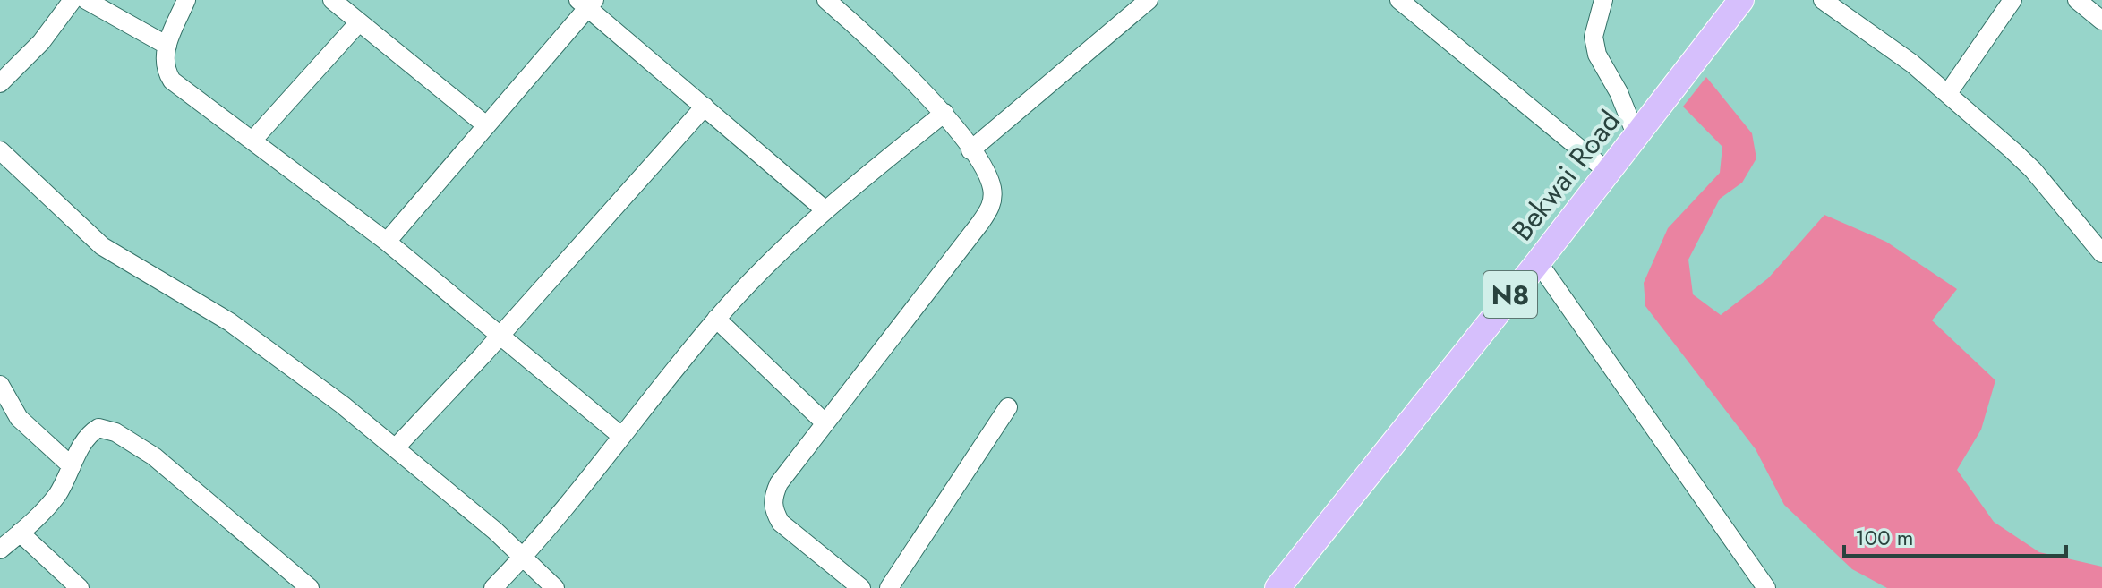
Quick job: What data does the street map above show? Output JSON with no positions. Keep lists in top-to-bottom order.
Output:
{
  "streets": {
    "highway": ["Bekwai Road", "N8"]
  },
  "scale_bar": "100 m"
}
